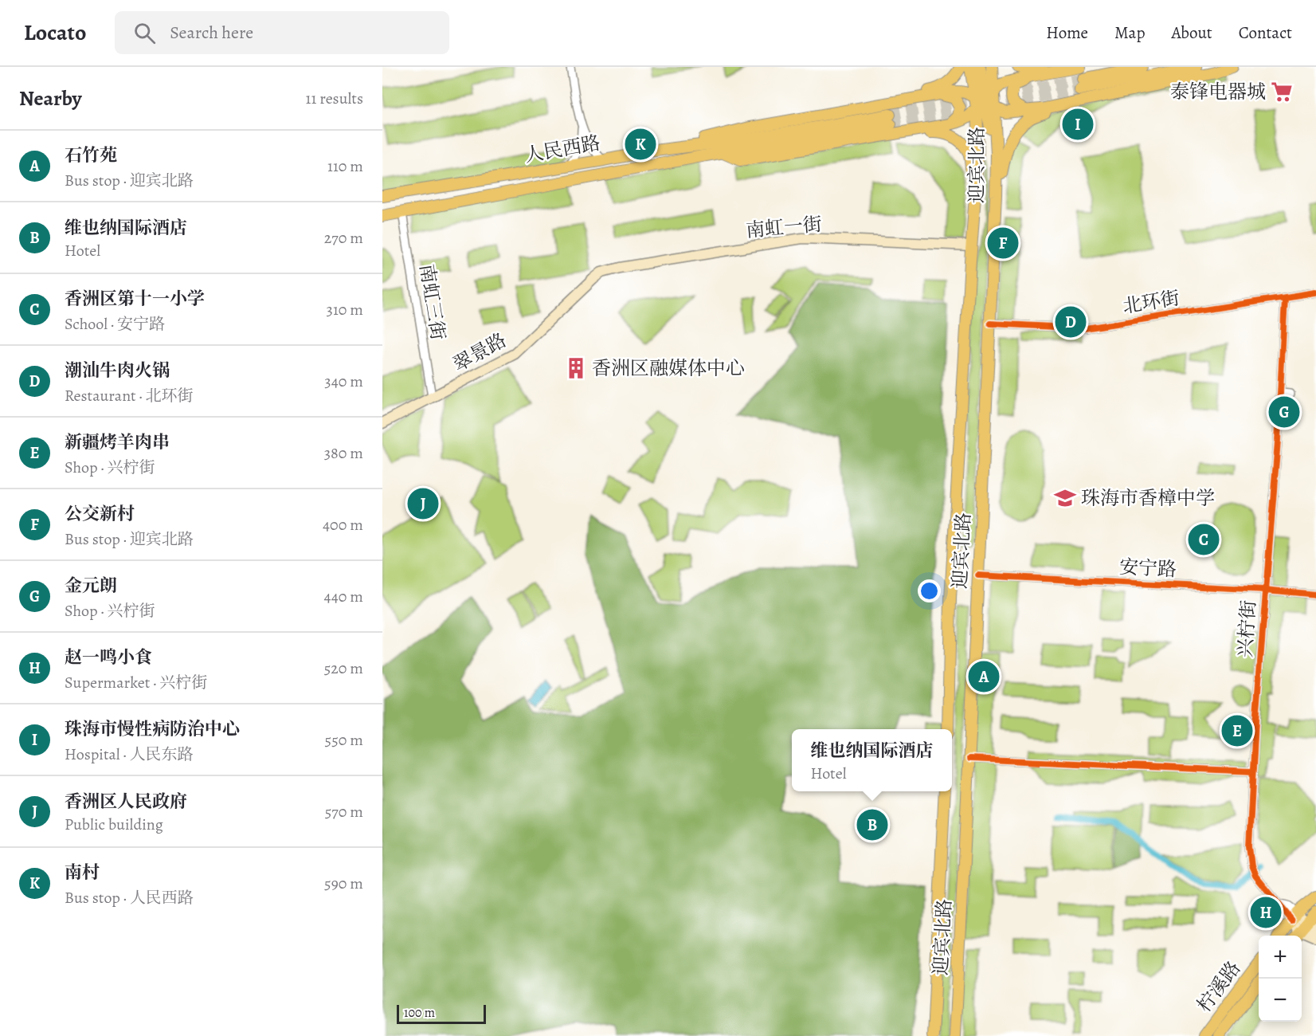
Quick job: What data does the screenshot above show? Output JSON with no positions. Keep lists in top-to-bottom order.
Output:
{
  "streets": {
    "main road": [
      "人民西路",
      "迎宾北路",
      "南虹一街",
      "翠景路",
      "柠溪路"
    ],
    "street": [
      "南虹三街",
      "北环街",
      "安宁路",
      "兴柠街"
    ]
  },
  "crossings": [
    ["人民西路", "南虹三街"],
    ["迎宾北路", "南虹一街"],
    ["迎宾北路", "北环街"],
    ["迎宾北路", "安宁路"],
    ["南虹一街", "翠景路"],
    ["南虹三街", "翠景路"],
    ["北环街", "兴柠街"],
    ["安宁路", "兴柠街"]
  ],
  "places": {
    "supermarket": ["泰锋电器城"],
    "building": ["香洲区融媒体中心"],
    "school or university": ["珠海市香樟中学"]
  },
  "scale_bar": "100 m",
  "page": {
    "header": "Locato",
    "search": "Search here",
    "nav": [
      "Home",
      "Map",
      "About",
      "Contact"
    ],
    "heading": ["Nearby", "11 results"],
    "pins": [
      "I",
      "K",
      "F",
      "D",
      "G",
      "J",
      "C",
      "A",
      "E",
      "B",
      "H"
    ],
    "list": [
      {
        "mark": "A",
        "name": "石竹苑",
        "note": "Bus stop · 迎宾北路",
        "value": "110 m"
      },
      {
        "mark": "B",
        "name": "维也纳国际酒店",
        "note": "Hotel",
        "value": "270 m"
      },
      {
        "mark": "C",
        "name": "香洲区第十一小学",
        "note": "School · 安宁路",
        "value": "310 m"
      },
      {
        "mark": "D",
        "name": "潮汕牛肉火锅",
        "note": "Restaurant · 北环街",
        "value": "340 m"
      },
      {
        "mark": "E",
        "name": "新疆烤羊肉串",
        "note": "Shop · 兴柠街",
        "value": "380 m"
      },
      {
        "mark": "F",
        "name": "公交新村",
        "note": "Bus stop · 迎宾北路",
        "value": "400 m"
      },
      {
        "mark": "G",
        "name": "金元朗",
        "note": "Shop · 兴柠街",
        "value": "440 m"
      },
      {
        "mark": "H",
        "name": "赵一鸣小食",
        "note": "Supermarket · 兴柠街",
        "value": "520 m"
      },
      {
        "mark": "I",
        "name": "珠海市慢性病防治中心",
        "note": "Hospital · 人民东路",
        "value": "550 m"
      },
      {
        "mark": "J",
        "name": "香洲区人民政府",
        "note": "Public building",
        "value": "570 m"
      },
      {
        "mark": "K",
        "name": "南村",
        "note": "Bus stop · 人民西路",
        "value": "590 m"
      }
    ],
    "popup": ["维也纳国际酒店", "Hotel"],
    "map_buttons": ["+", "−"],
    "scale": "100 m"
  }
}
